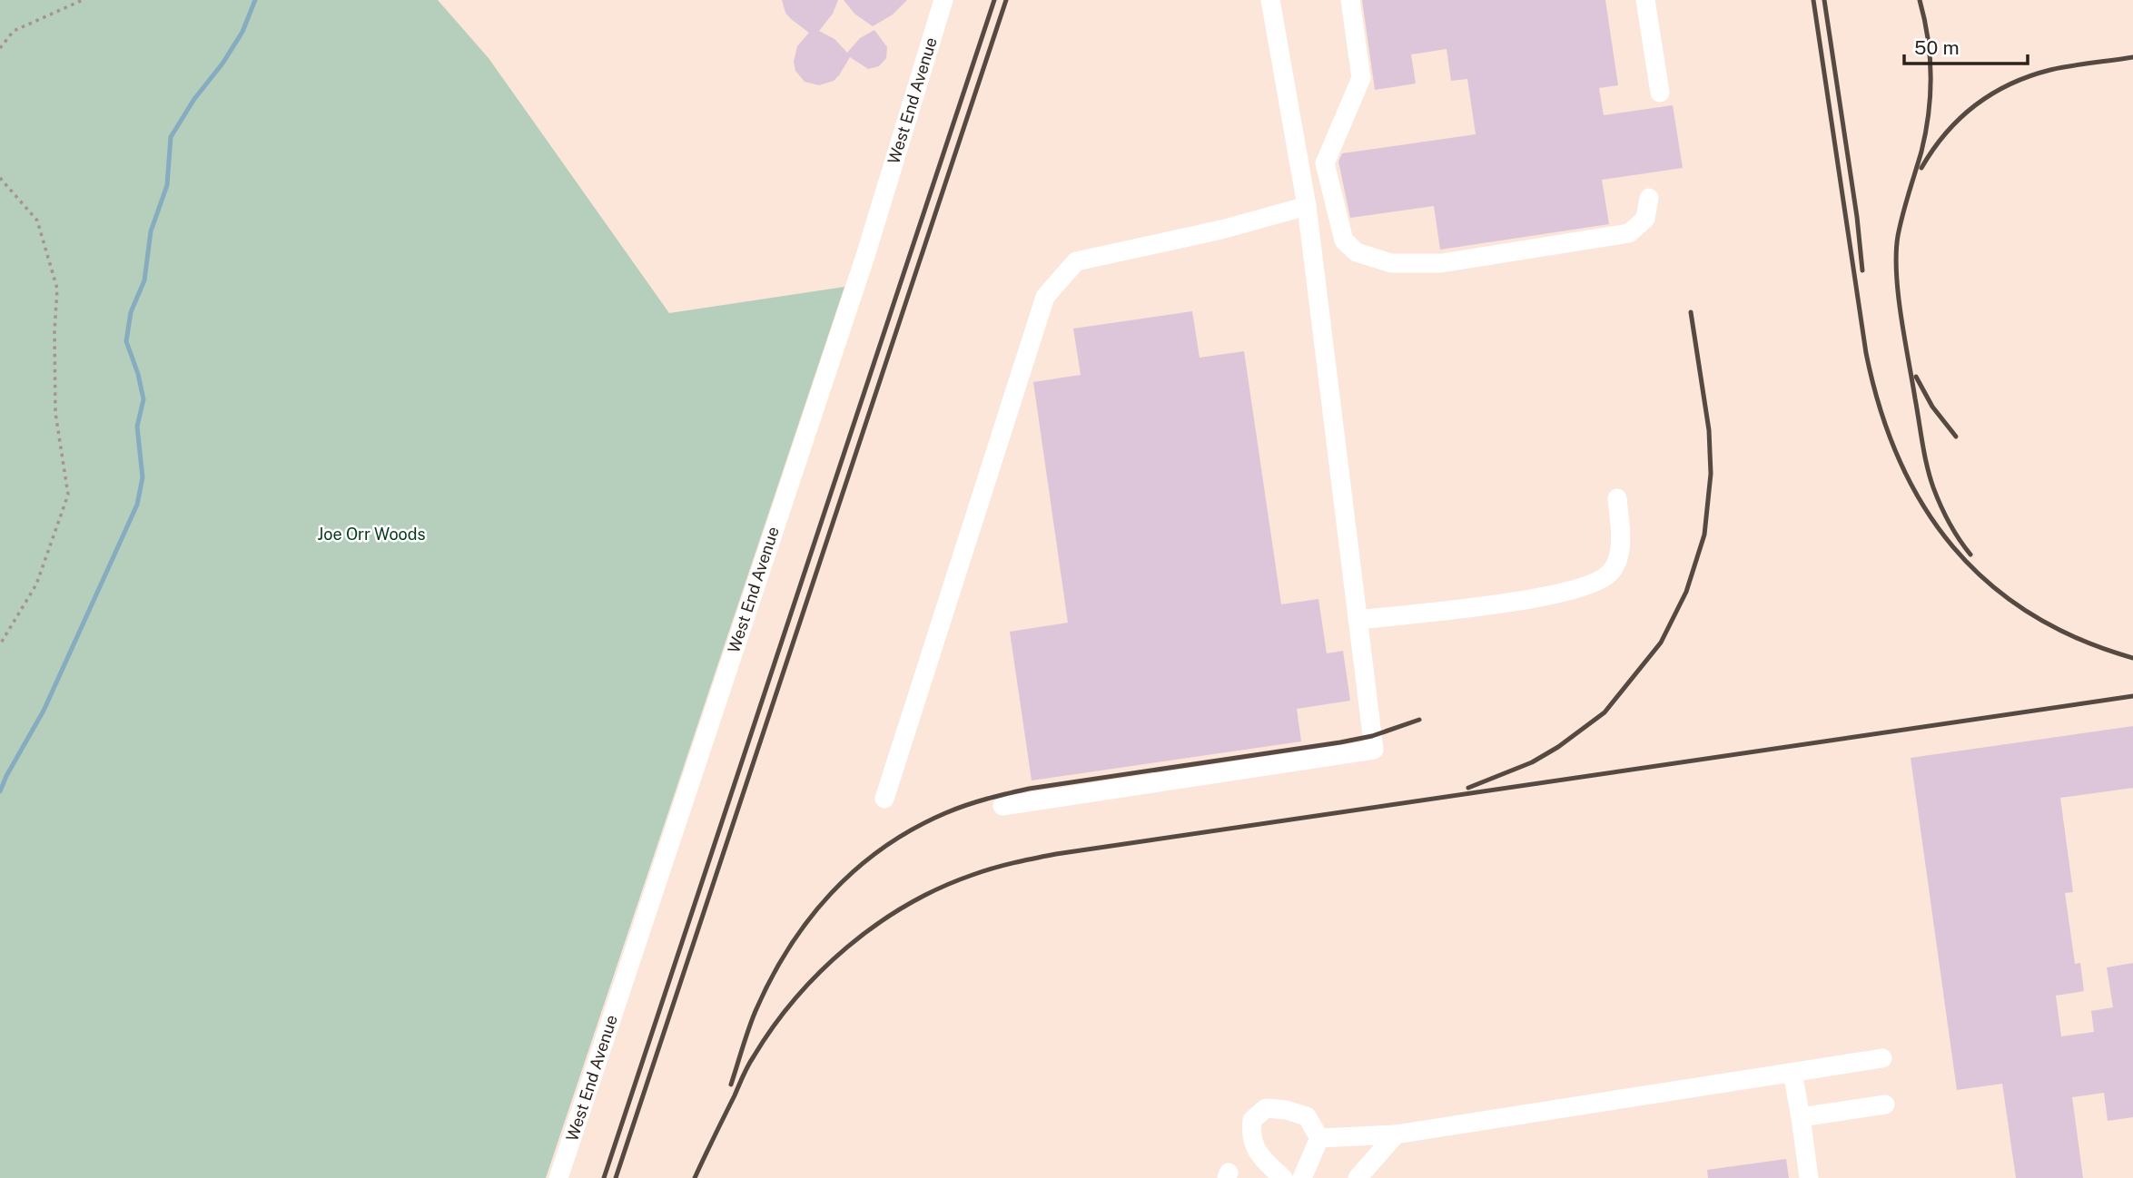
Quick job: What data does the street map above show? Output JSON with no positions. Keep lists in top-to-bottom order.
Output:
{
  "streets": {
    "street": ["West End Avenue"]
  },
  "parks": ["Joe Orr Woods"],
  "scale_bar": "50 m"
}
